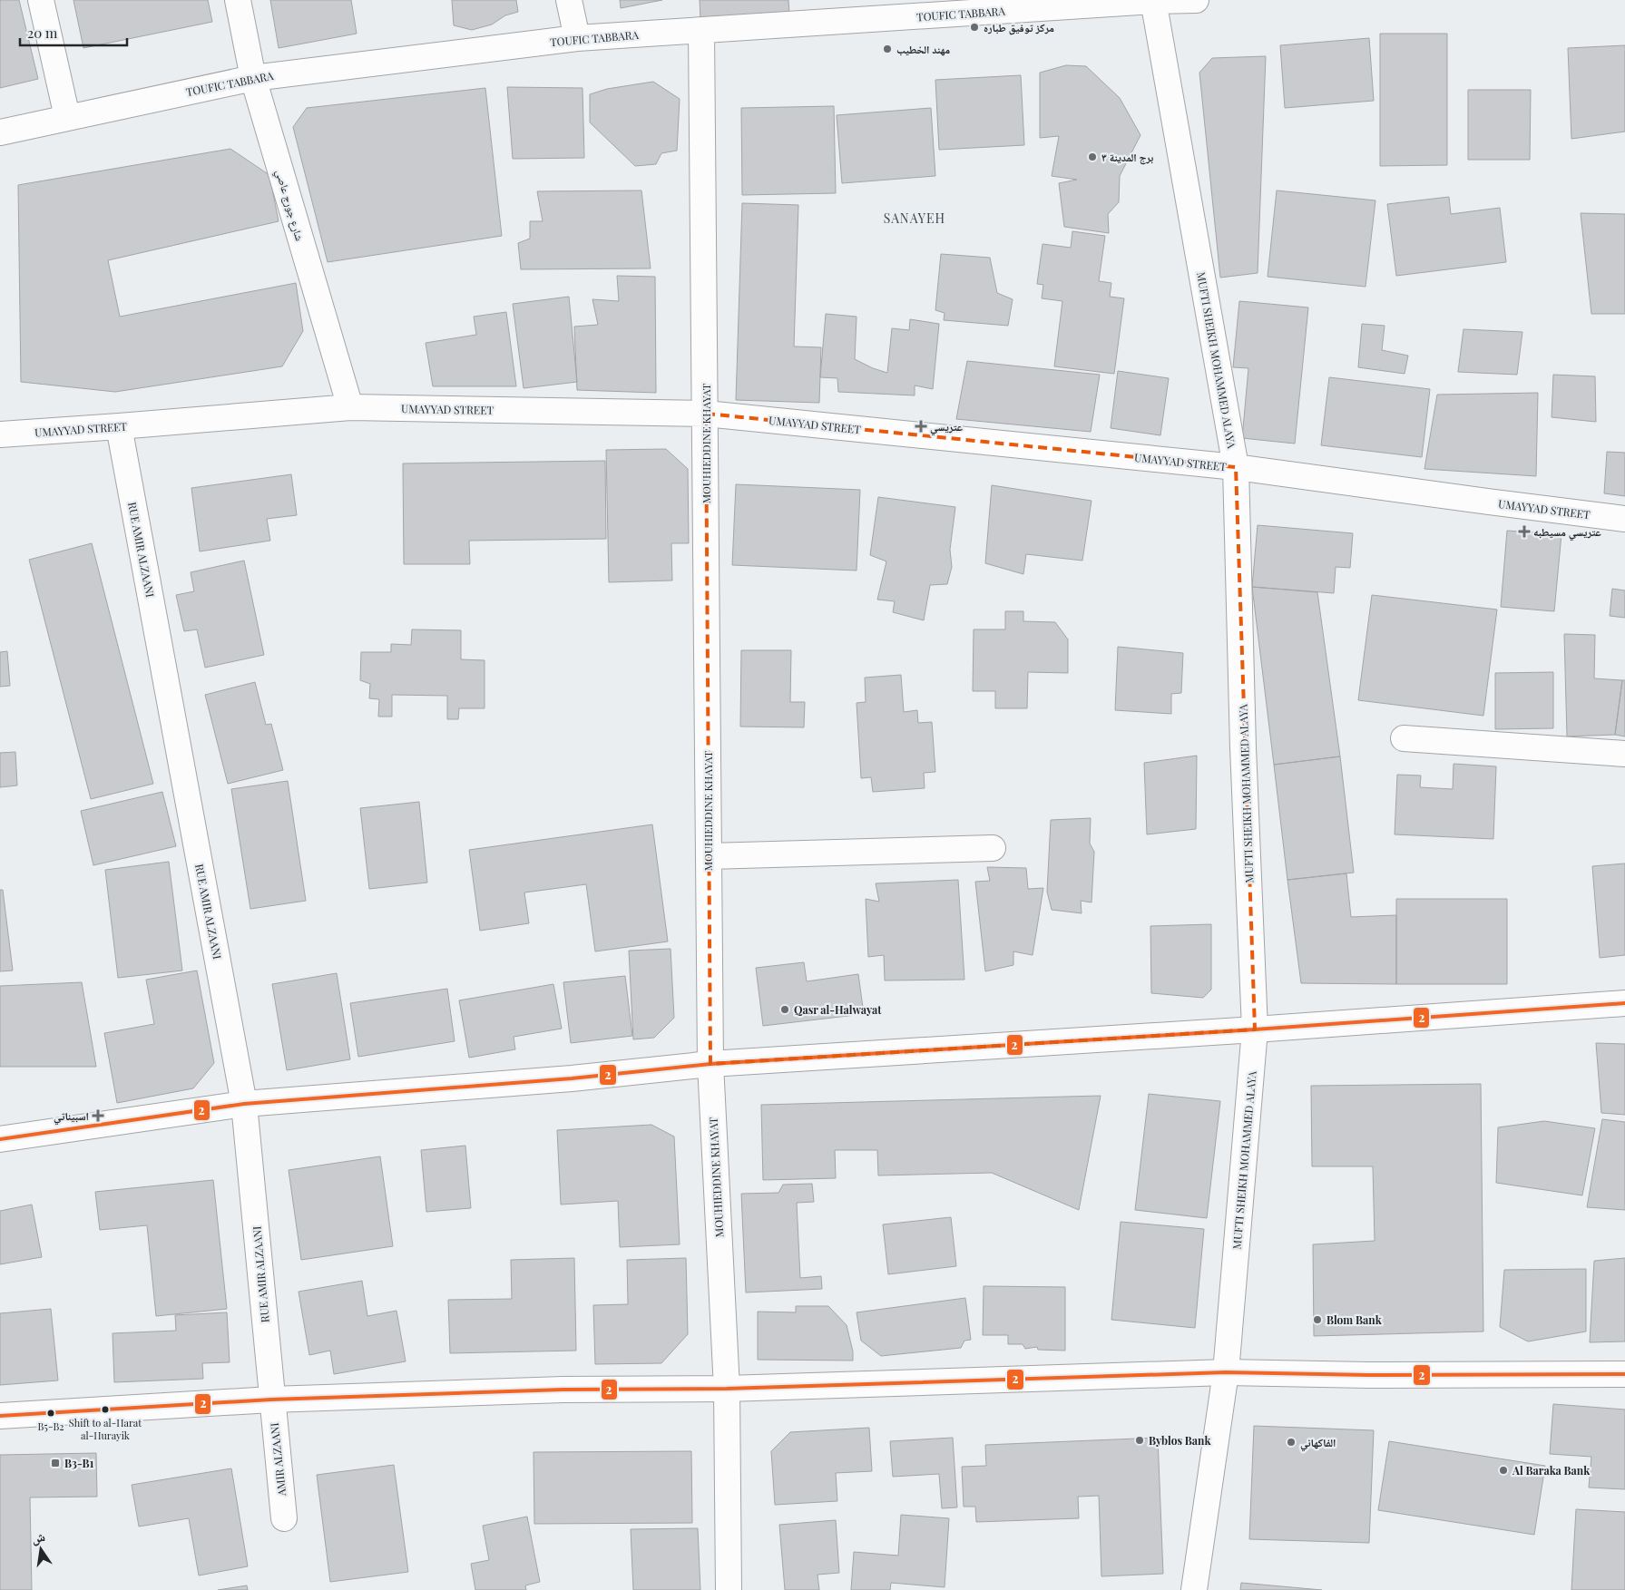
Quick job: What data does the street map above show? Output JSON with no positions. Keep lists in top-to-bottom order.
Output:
{
  "streets": {
    "street": [
      "TOUFIC TABBARA",
      "شارع جورج عاصي",
      "MUFTI SHEIKH MOHAMMED ALAYA",
      "UMAYYAD STREET",
      "MOUHIEDDINE KHAYAT",
      "RUE AMIR ALZAANI",
      "AMIR ALZAANI"
    ]
  },
  "crossings": [
    ["TOUFIC TABBARA", "شارع جورج عاصي"],
    ["TOUFIC TABBARA", "MUFTI SHEIKH MOHAMMED ALAYA"],
    ["TOUFIC TABBARA", "MOUHIEDDINE KHAYAT"],
    ["شارع جورج عاصي", "UMAYYAD STREET"],
    ["MUFTI SHEIKH MOHAMMED ALAYA", "UMAYYAD STREET"],
    ["UMAYYAD STREET", "MOUHIEDDINE KHAYAT"],
    ["UMAYYAD STREET", "RUE AMIR ALZAANI"],
    ["RUE AMIR ALZAANI", "AMIR ALZAANI"]
  ],
  "districts": ["SANAYEH"],
  "places": {
    "other": [
      "مركز توفيق طباره",
      "مهند الخطيب",
      "برج المدينة ٣",
      "Qasr al-Halwayat",
      "Blom Bank",
      "Shift to al-Harat al-Hurayik",
      "B5-B2",
      "Byblos Bank",
      "الفاكهاني",
      "Al Baraka Bank"
    ],
    "health": ["عتريسي", "عتريسي مسيطبه", "اسبيناتي"],
    "transit": ["B3-B1"]
  },
  "lines": ["transit line 2"],
  "scale_bar": "20 m",
  "north": "top"
}
